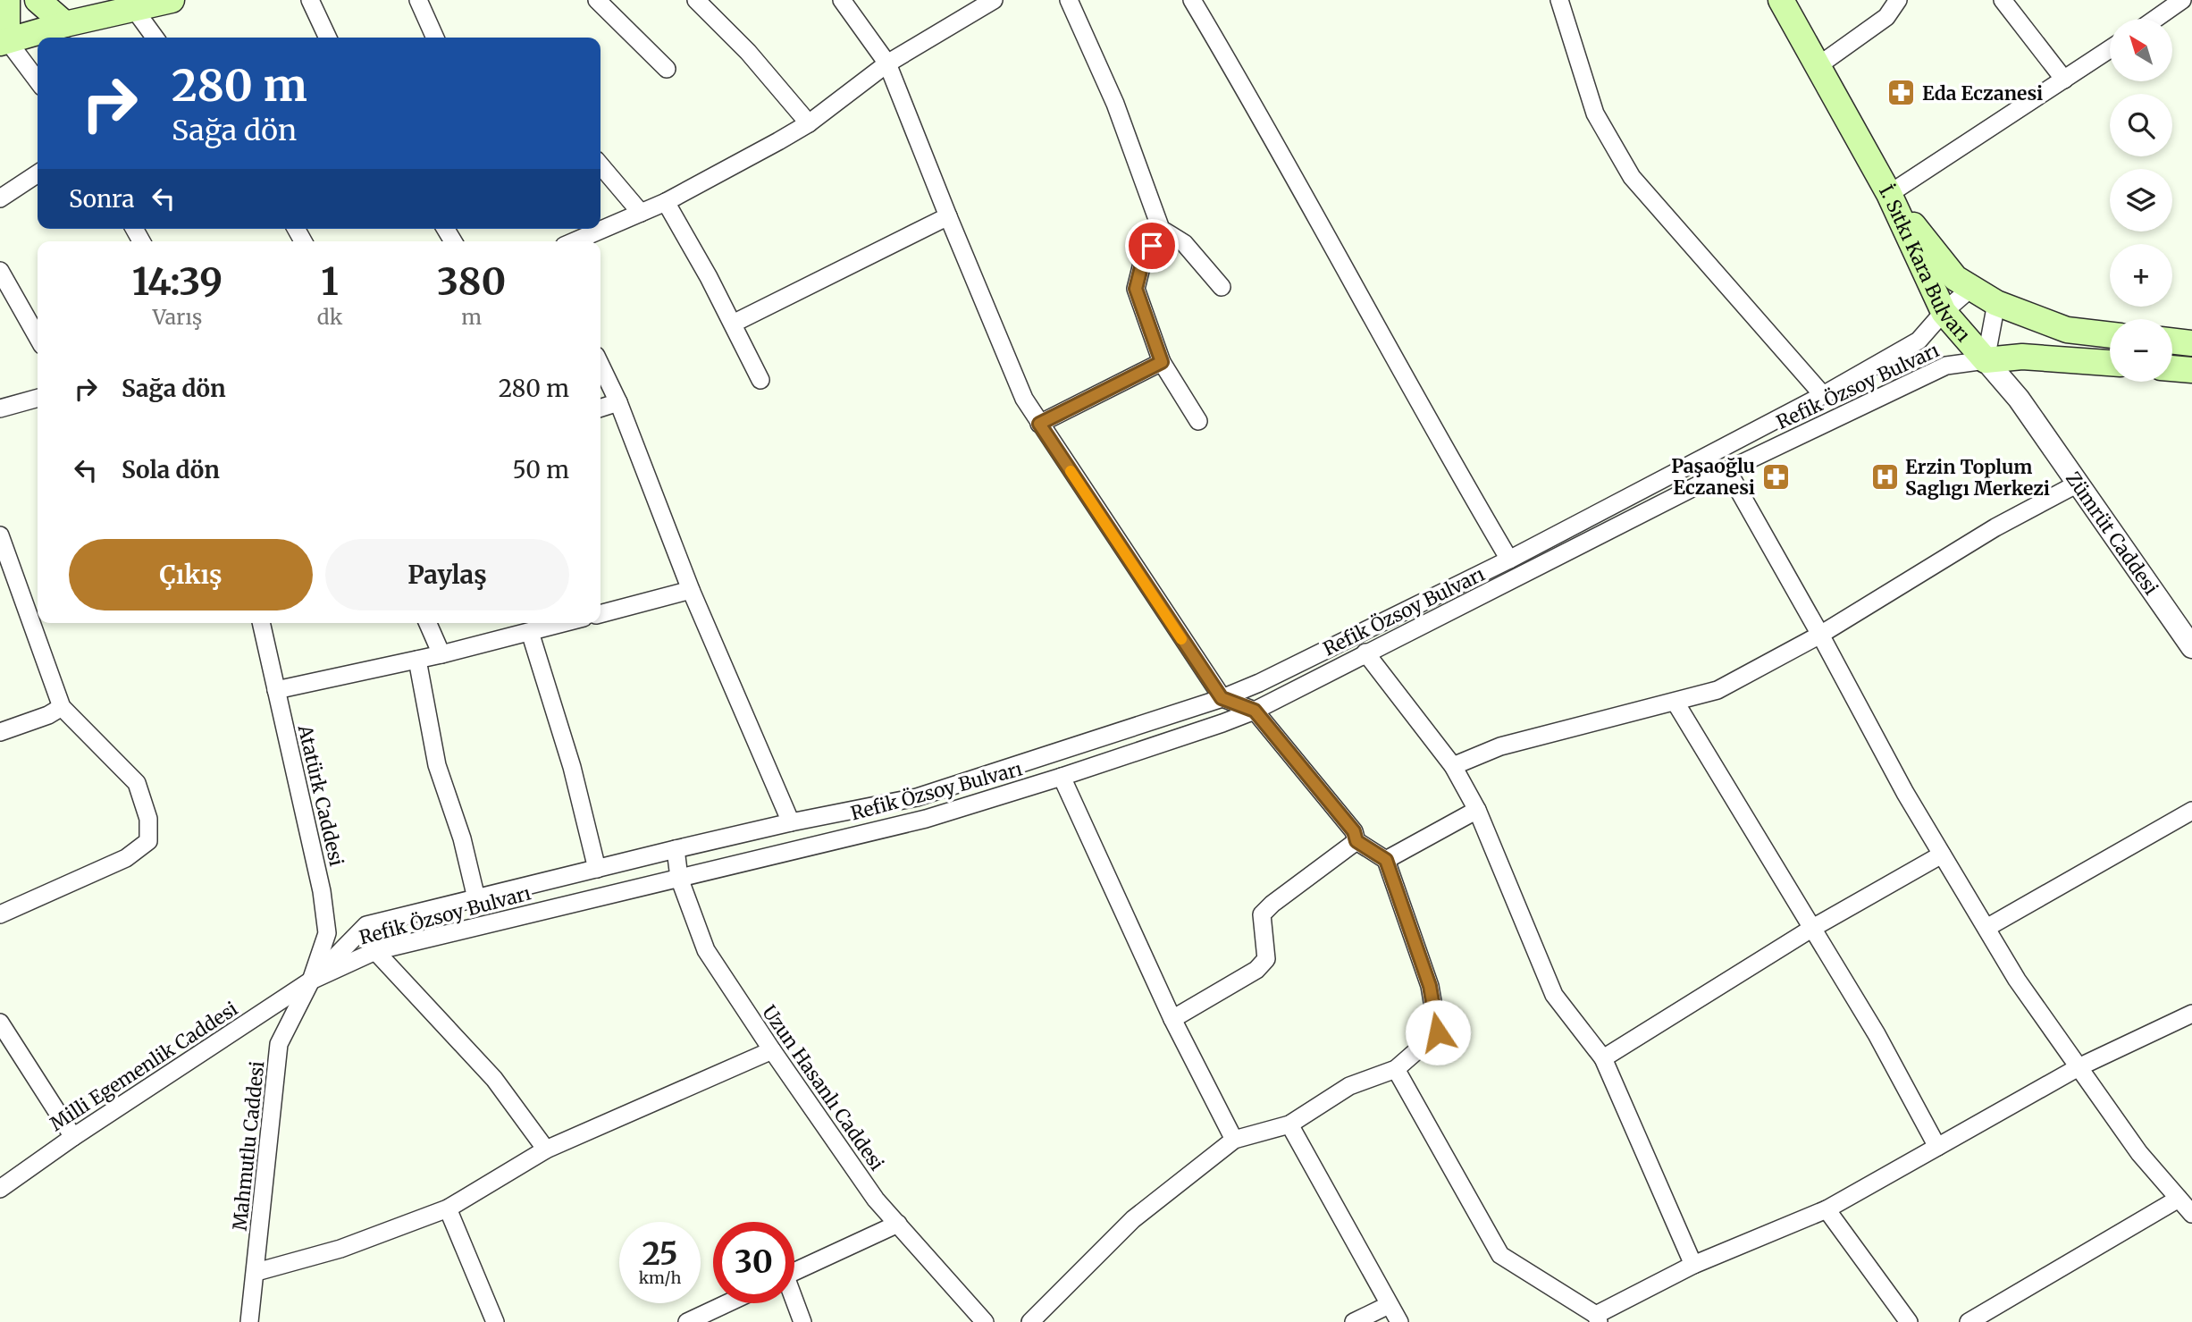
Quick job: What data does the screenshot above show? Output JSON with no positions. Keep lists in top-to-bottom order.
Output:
{
  "streets": {
    "main road": ["İ. Sıtkı Kara Bulvarı"],
    "street": [
      "Refik Özsoy Bulvarı",
      "Zümrüt Caddesi",
      "Atatürk Caddesi",
      "Milli Egemenlik Caddesi",
      "Uzun Hasanlı Caddesi",
      "Mahmutlu Caddesi"
    ]
  },
  "crossings": [
    ["İ. Sıtkı Kara Bulvarı", "Refik Özsoy Bulvarı"],
    ["İ. Sıtkı Kara Bulvarı", "Zümrüt Caddesi"],
    ["Refik Özsoy Bulvarı", "Zümrüt Caddesi"],
    ["Refik Özsoy Bulvarı", "Atatürk Caddesi"],
    ["Refik Özsoy Bulvarı", "Milli Egemenlik Caddesi"],
    ["Refik Özsoy Bulvarı", "Uzun Hasanlı Caddesi"],
    ["Refik Özsoy Bulvarı", "Mahmutlu Caddesi"],
    ["Atatürk Caddesi", "Milli Egemenlik Caddesi"],
    ["Atatürk Caddesi", "Mahmutlu Caddesi"],
    ["Milli Egemenlik Caddesi", "Mahmutlu Caddesi"]
  ],
  "places": {
    "pharmacy": ["Eda Eczanesi", "Paşaoğlu Eczanesi"],
    "hospital": ["Erzin Toplum Saglıgı Merkezi"]
  },
  "north": "top left",
  "page": {
    "map_buttons": ["+", "−"],
    "turn": ["280 m", "Sağa dön"],
    "then": "Sonra",
    "eta": [
      "14:39",
      "Varış",
      "1",
      "dk",
      "380",
      "m"
    ],
    "list": [
      {
        "name": "Sağa dön",
        "value": "280 m"
      },
      {
        "name": "Sola dön",
        "value": "50 m"
      }
    ],
    "buttons": ["Çıkış", "Paylaş"],
    "speed": "25 km/h",
    "limit": "30"
  }
}
